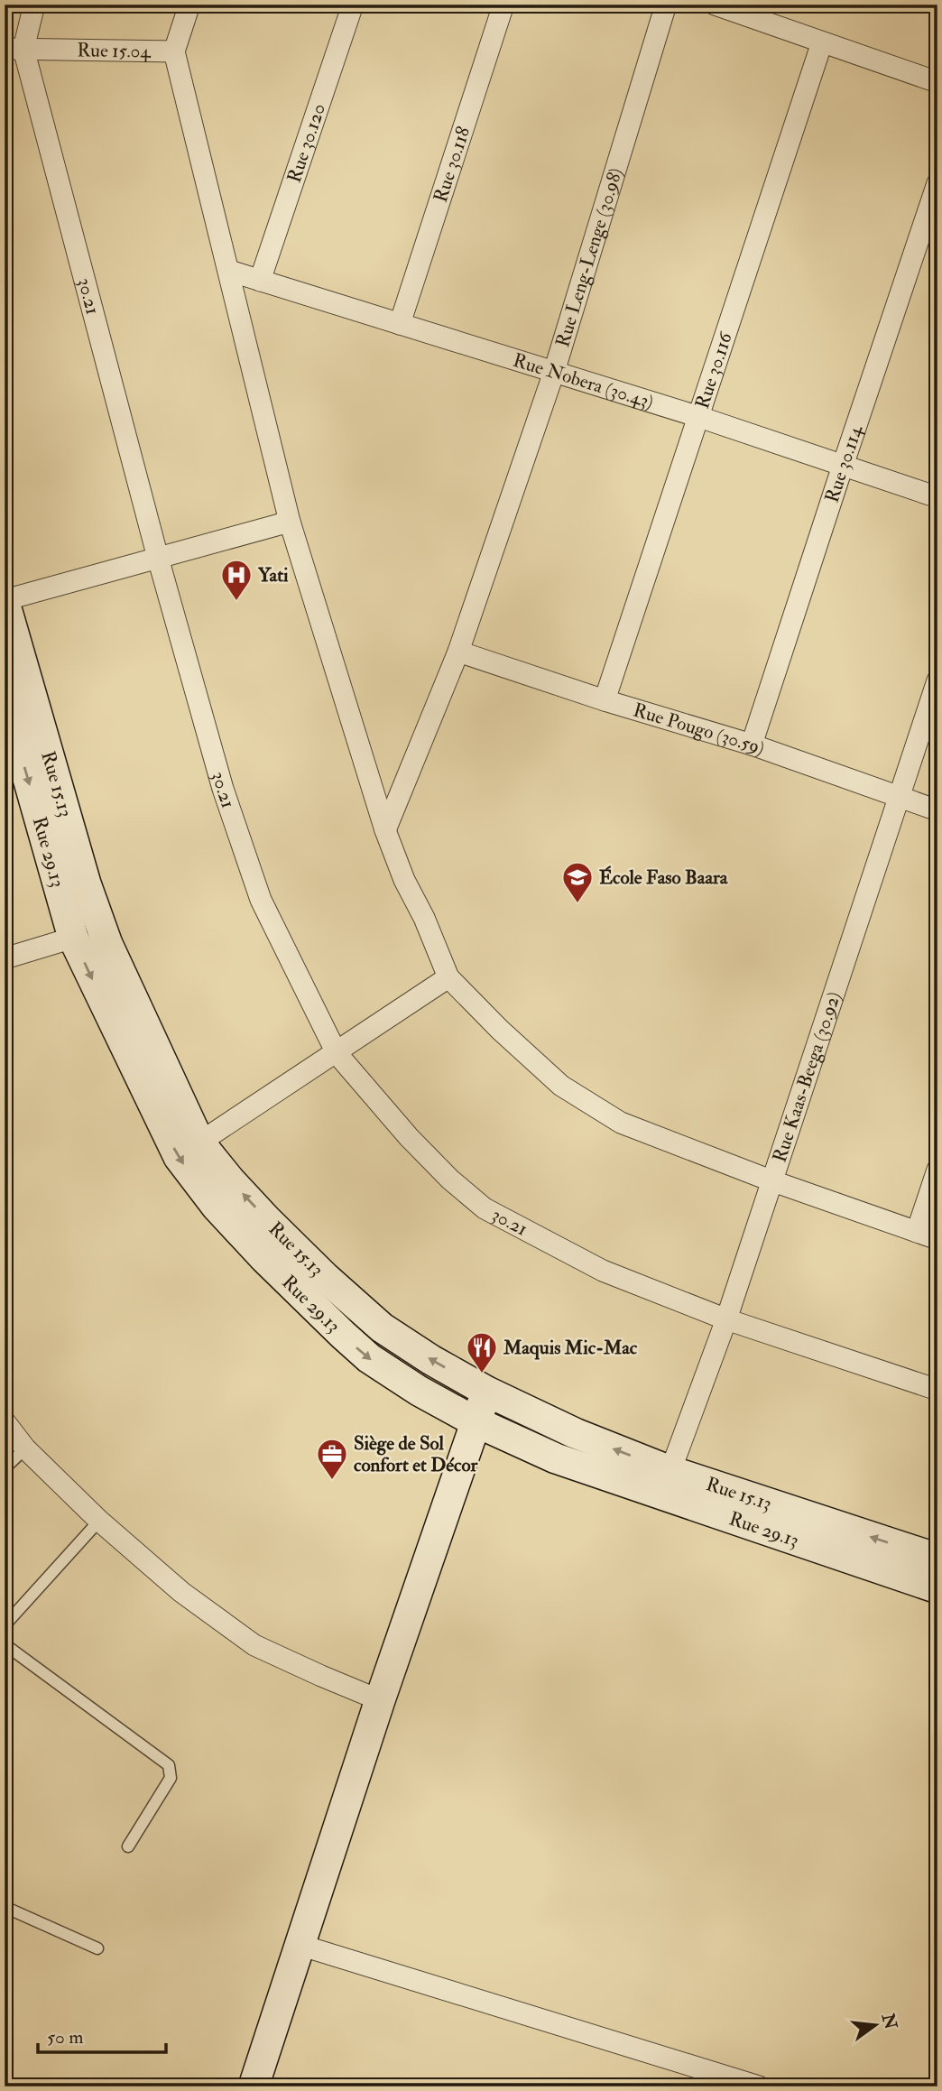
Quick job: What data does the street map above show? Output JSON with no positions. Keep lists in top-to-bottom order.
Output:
{
  "streets": {
    "main road": ["Rue 15.13", "Rue 29.13"],
    "street": [
      "Rue 15.04",
      "Rue 30.120",
      "Rue 30.118",
      "Rue Leng-Lenge (30.98)",
      "30.21",
      "Rue 30.116",
      "Rue Nobera (30.43)",
      "Rue 30.114",
      "Rue Pougo (30.59)",
      "Rue Kaas-Beega (30.92)"
    ]
  },
  "crossings": [
    ["Rue 15.04", "30.21"],
    ["Rue 30.120", "Rue Nobera (30.43)"],
    ["Rue 30.118", "Rue Nobera (30.43)"],
    ["Rue Leng-Lenge (30.98)", "Rue Nobera (30.43)"],
    ["Rue Leng-Lenge (30.98)", "Rue Pougo (30.59)"],
    ["30.21", "Rue Kaas-Beega (30.92)"],
    ["Rue 30.116", "Rue Nobera (30.43)"],
    ["Rue 30.116", "Rue Pougo (30.59)"],
    ["Rue Nobera (30.43)", "Rue 30.114"],
    ["Rue 30.114", "Rue Pougo (30.59)"],
    ["Rue Pougo (30.59)", "Rue Kaas-Beega (30.92)"],
    ["Rue 15.13", "Rue Kaas-Beega (30.92)"]
  ],
  "one_way": ["Rue 15.13", "Rue 29.13"],
  "places": {
    "hospital": ["Yati"],
    "school or university": ["École Faso Baara"],
    "restaurant": ["Maquis Mic-Mac"],
    "office": ["Siège de Sol confort et Décor"]
  },
  "scale_bar": "50 m",
  "north": "right"
}
